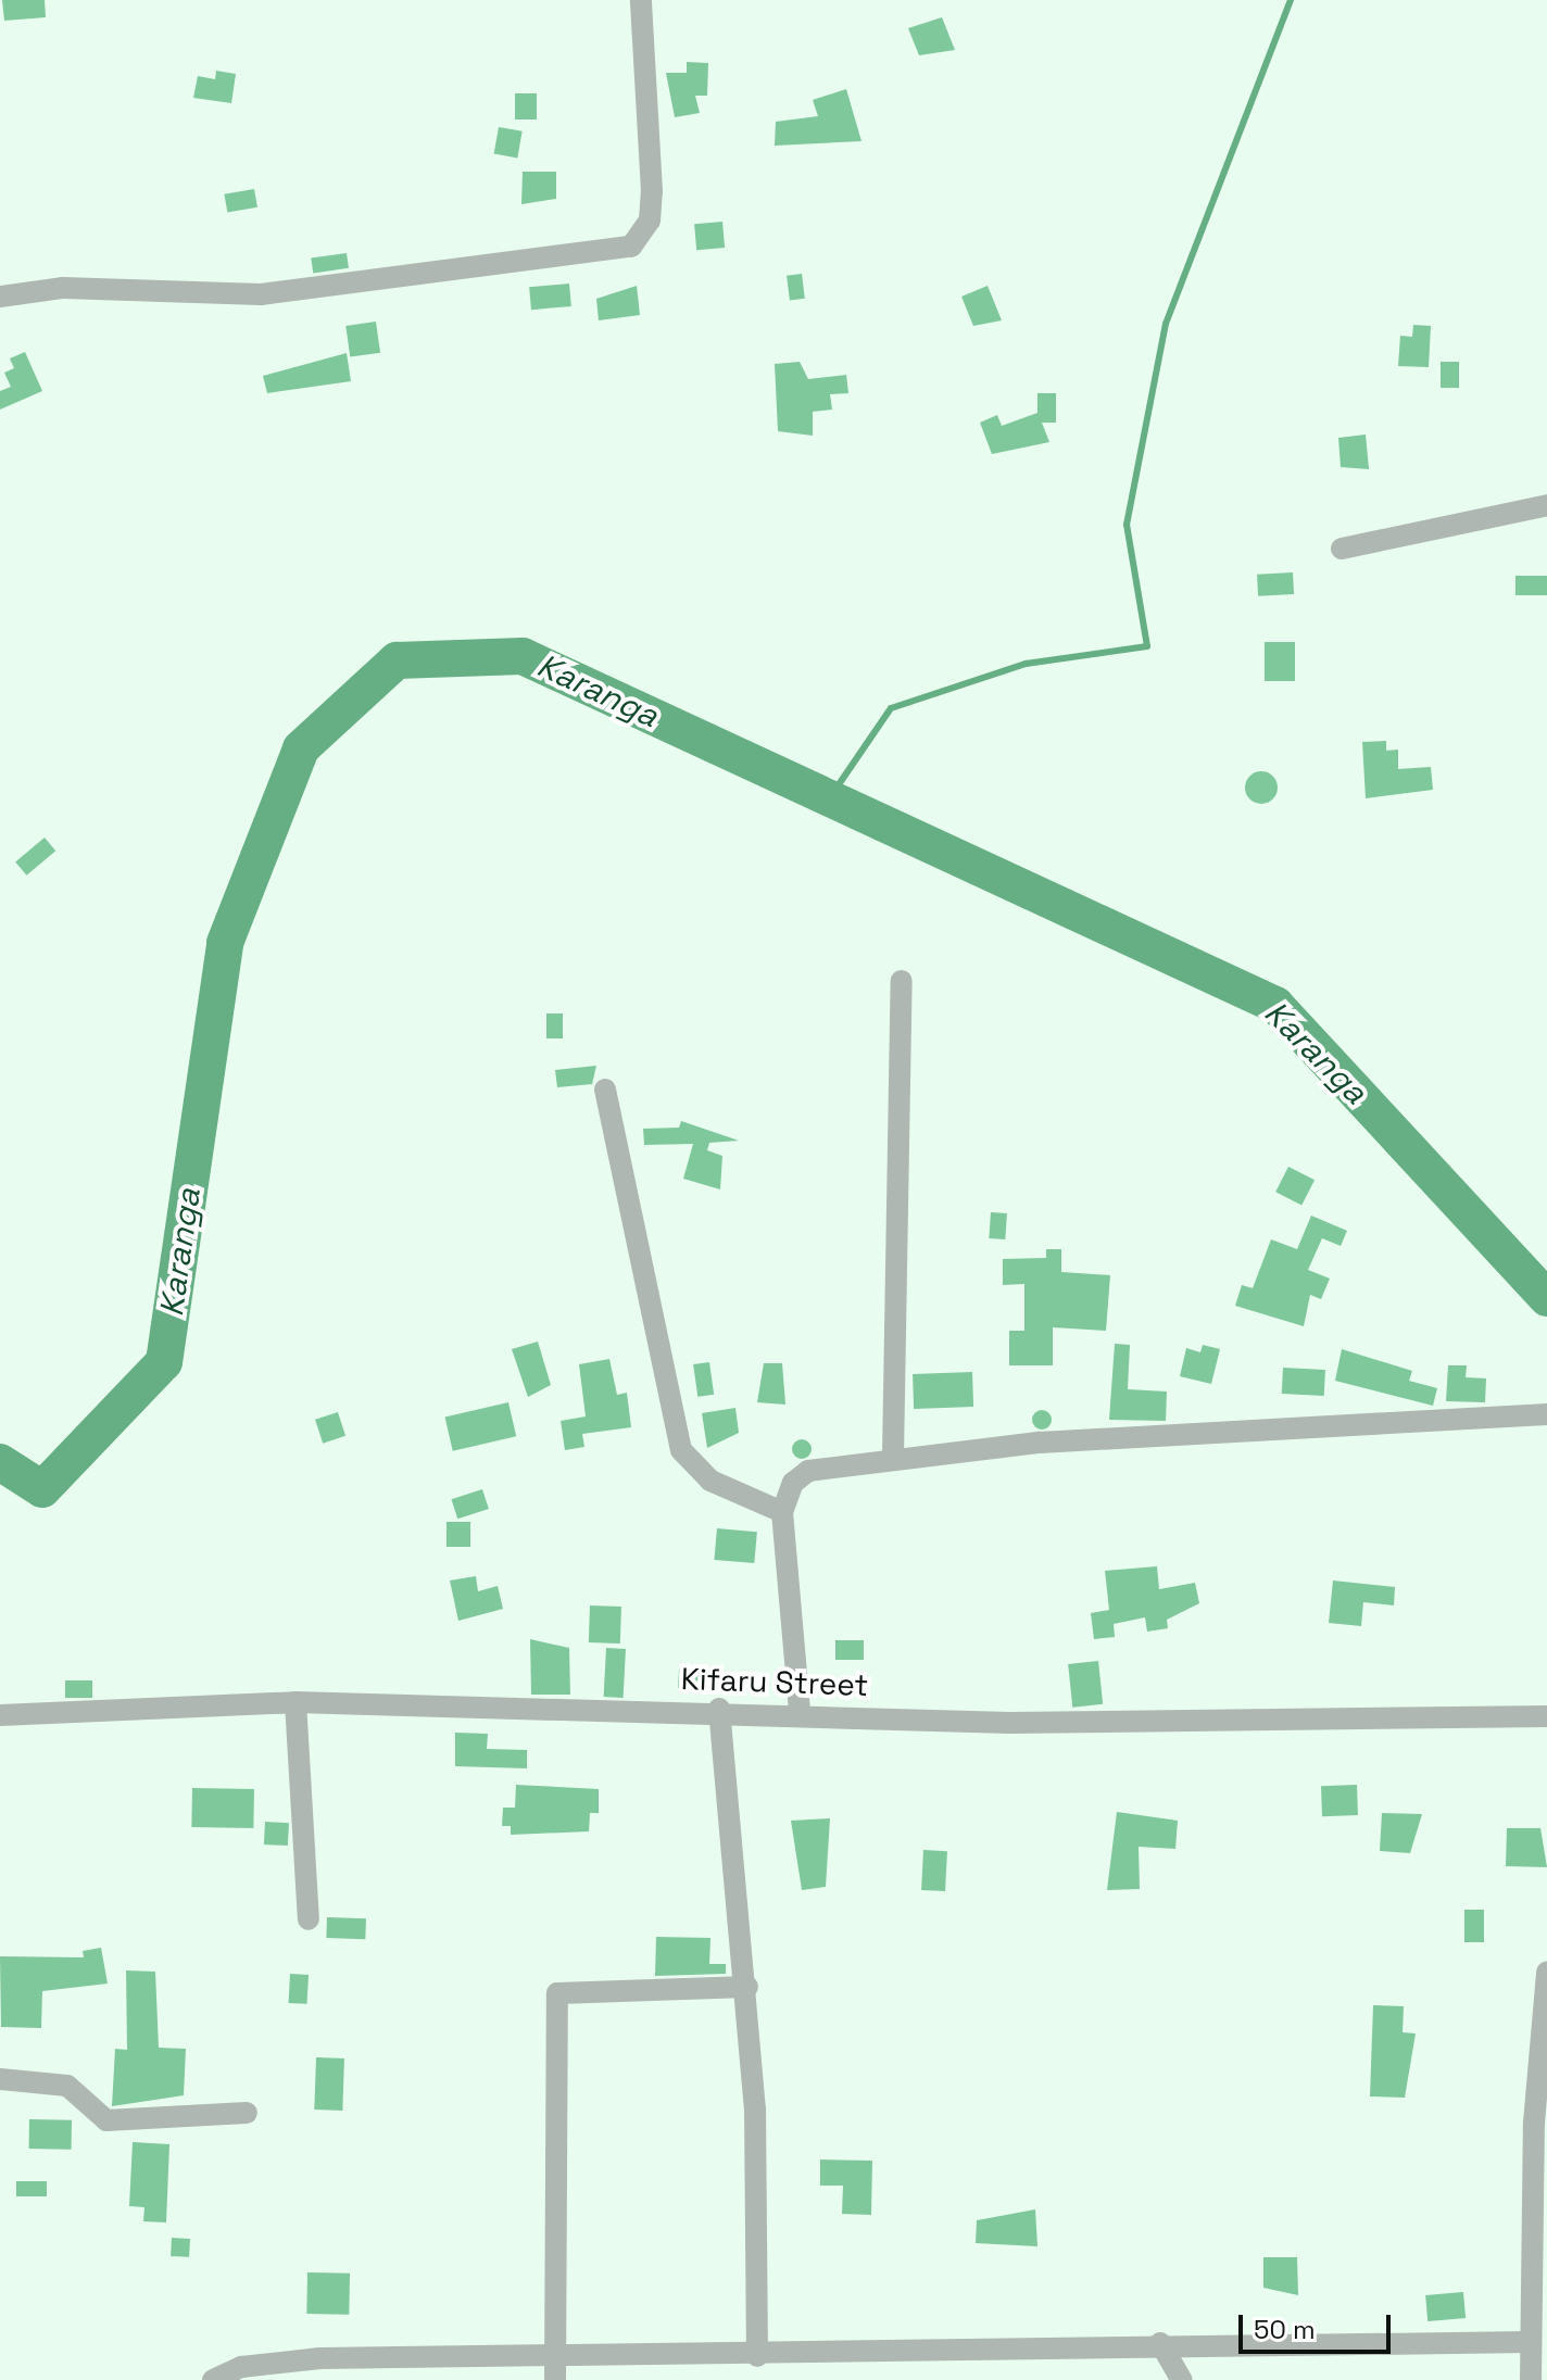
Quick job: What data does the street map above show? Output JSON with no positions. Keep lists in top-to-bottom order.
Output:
{
  "streets": {
    "street": ["Kifaru Street"]
  },
  "water": ["Karanga"],
  "scale_bar": "50 m"
}
